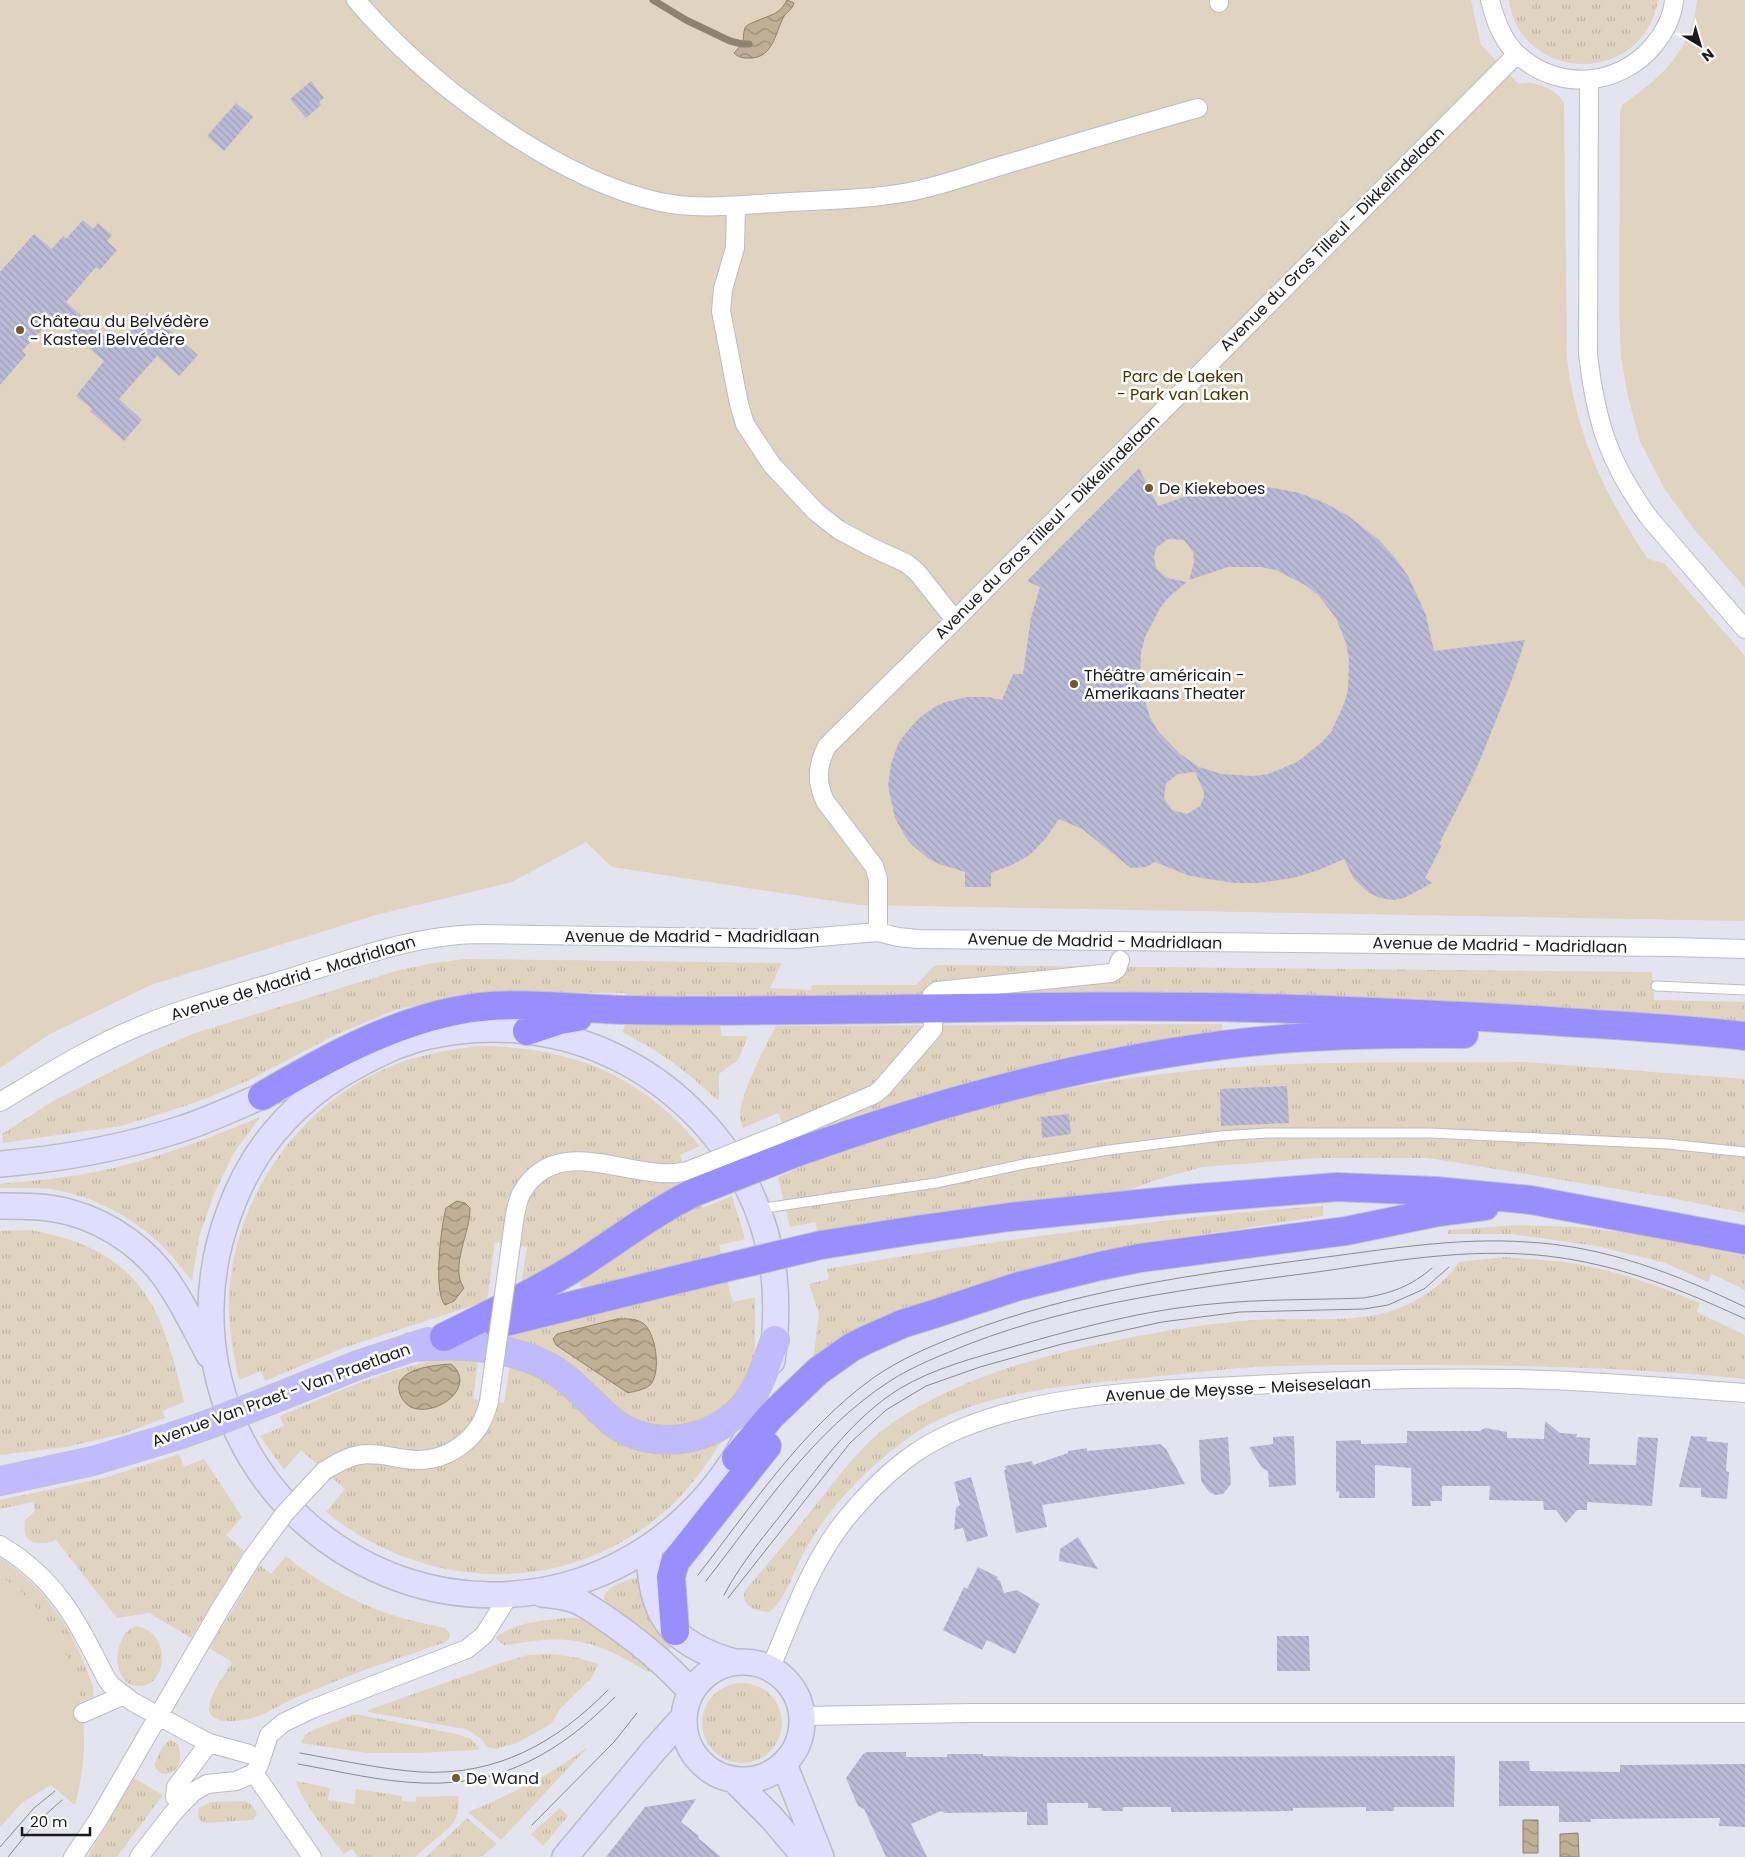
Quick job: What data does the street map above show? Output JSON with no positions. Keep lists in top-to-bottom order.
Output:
{
  "streets": {
    "main road": ["Avenue Van Praet - Van Praetlaan"],
    "street": ["Avenue du Gros Tilleul - Dikkelindelaan", "Avenue de Madrid - Madridlaan", "Avenue de Meysse - Meiseselaan"]
  },
  "crossings": [
    ["Avenue du Gros Tilleul - Dikkelindelaan", "Avenue de Madrid - Madridlaan"]
  ],
  "parks": ["Parc de Laeken - Park van Laken"],
  "places": [
    "Château du Belvédère - Kasteel Belvédère",
    "De Kiekeboes",
    "Théâtre américain - Amerikaans Theater",
    "De Wand"
  ],
  "scale_bar": "20 m",
  "north": "bottom right"
}
